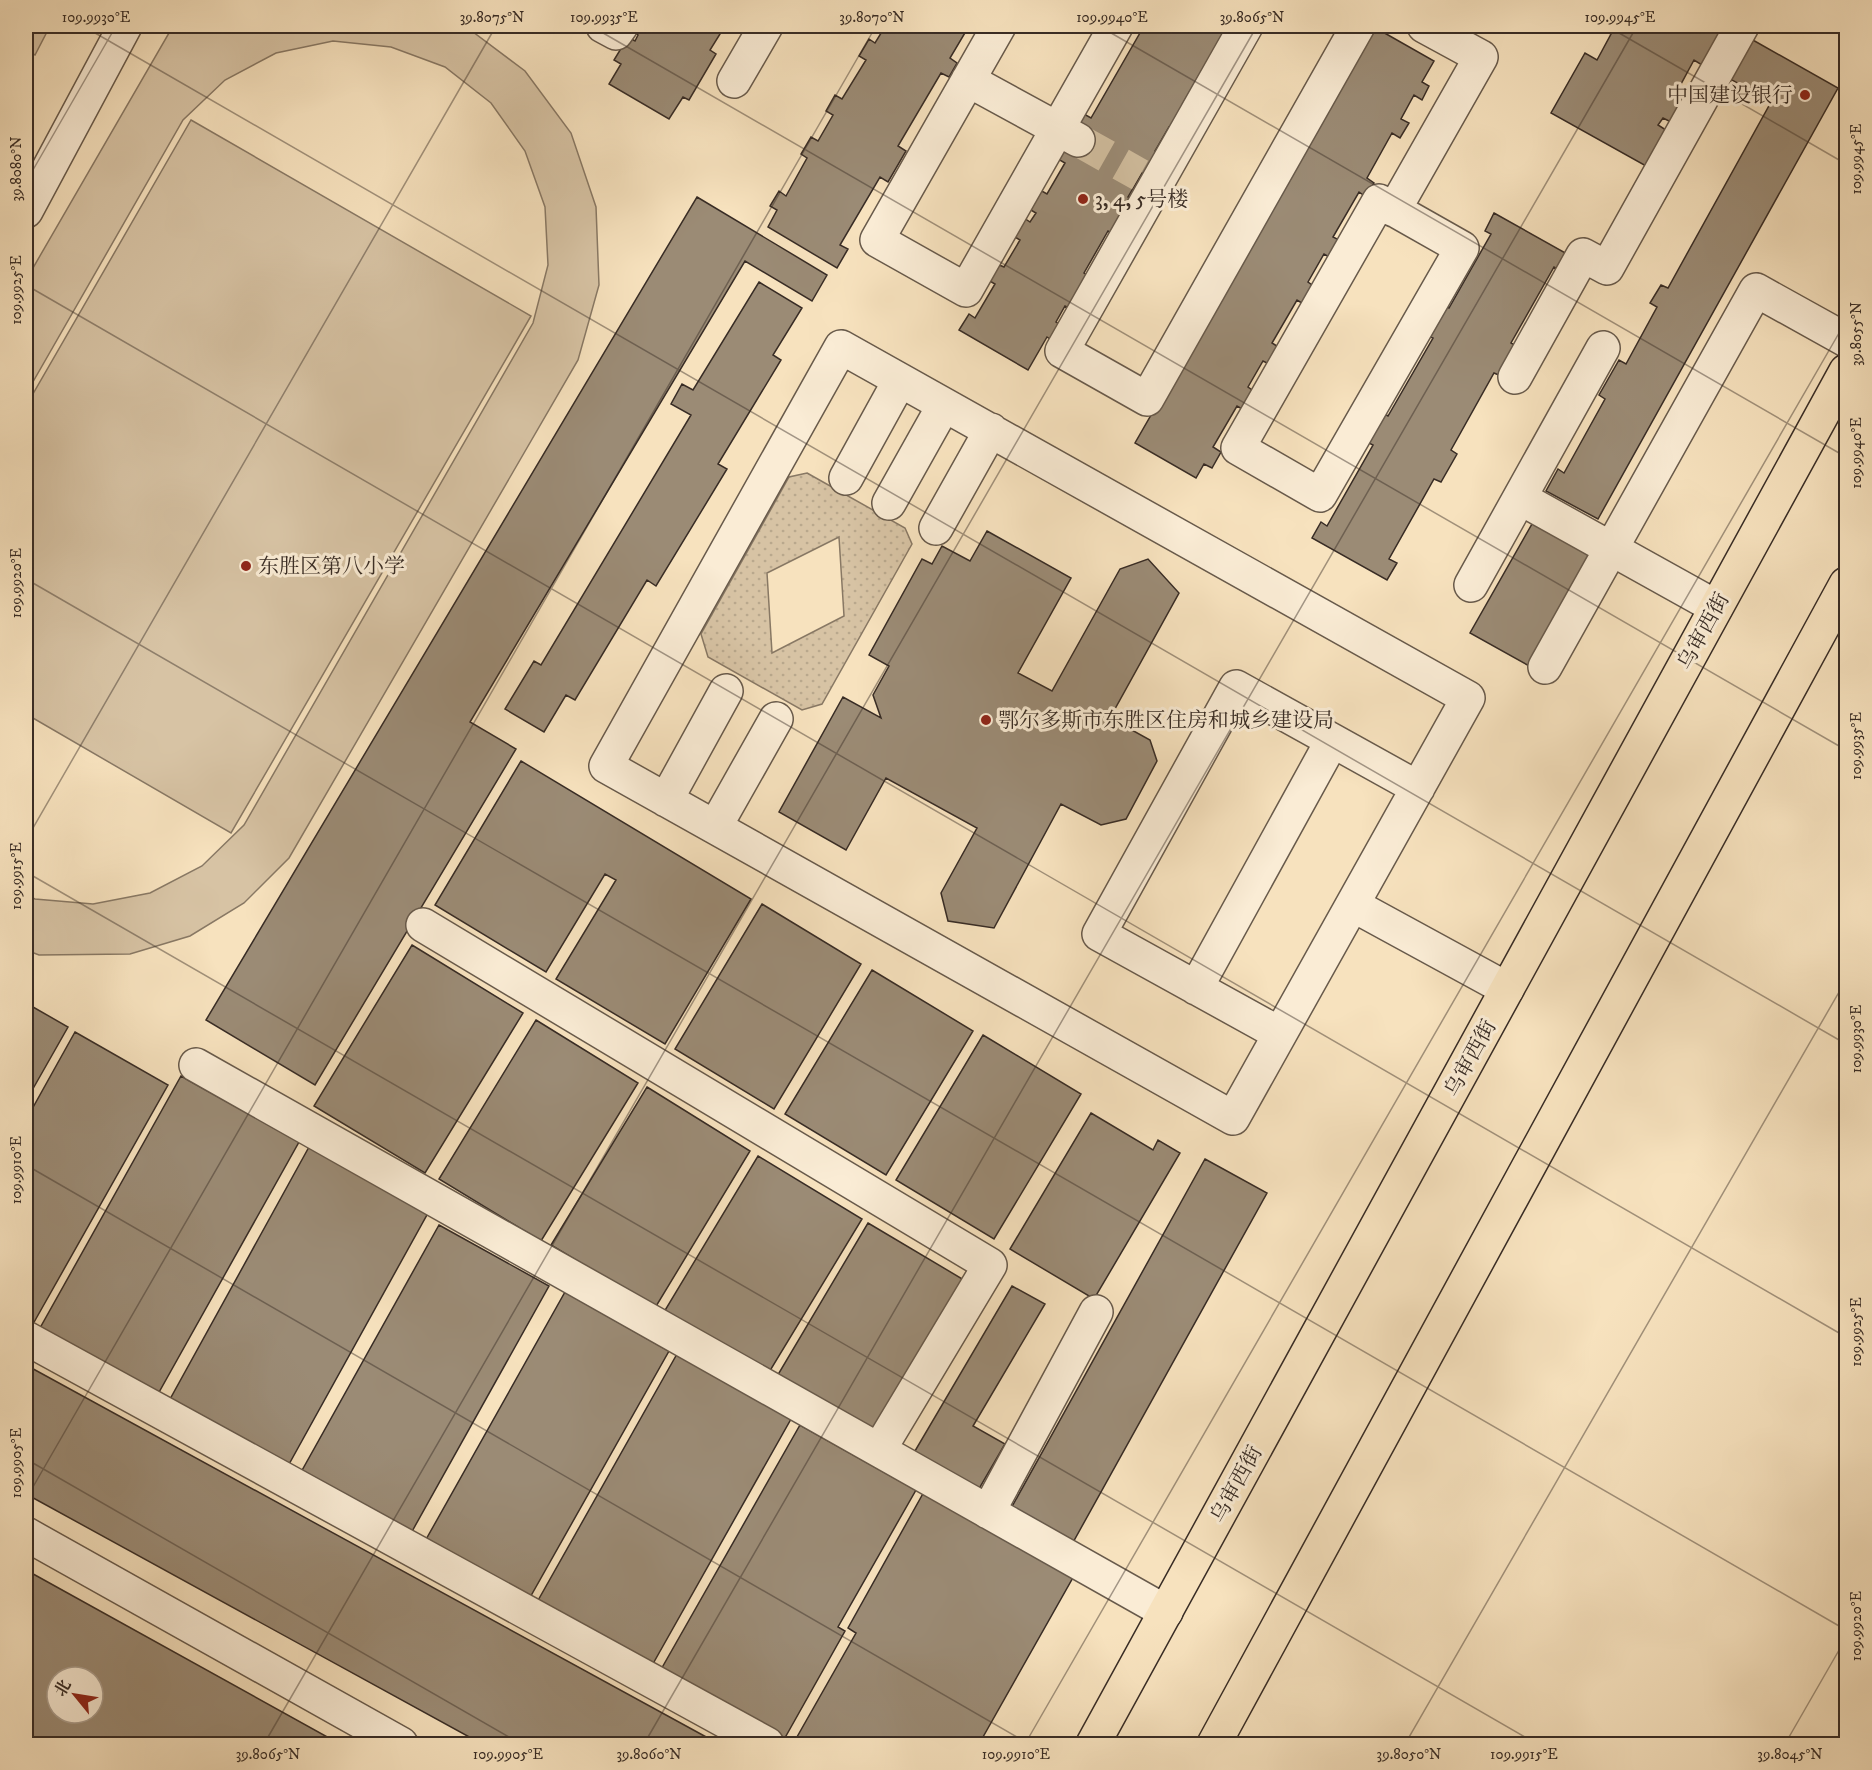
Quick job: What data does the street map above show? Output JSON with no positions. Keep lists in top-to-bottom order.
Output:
{
  "streets": {
    "main road": ["乌审西街"]
  },
  "places": [
    "中国建设银行",
    "3, 4, 5号楼",
    "东胜区第八小学",
    "鄂尔多斯市东胜区住房和城乡建设局"
  ],
  "north": "top left",
  "coordinates": [
    "109.9930°E",
    "39.8075°N",
    "109.9935°E",
    "39.8070°N",
    "109.9940°E",
    "39.8065°N",
    "109.9945°E",
    "39.8080°N",
    "109.9925°E",
    "39.8055°N",
    "109.9920°E",
    "109.9915°E",
    "109.9910°E",
    "109.9905°E",
    "39.8060°N",
    "39.8050°N",
    "39.8045°N"
  ]
}
